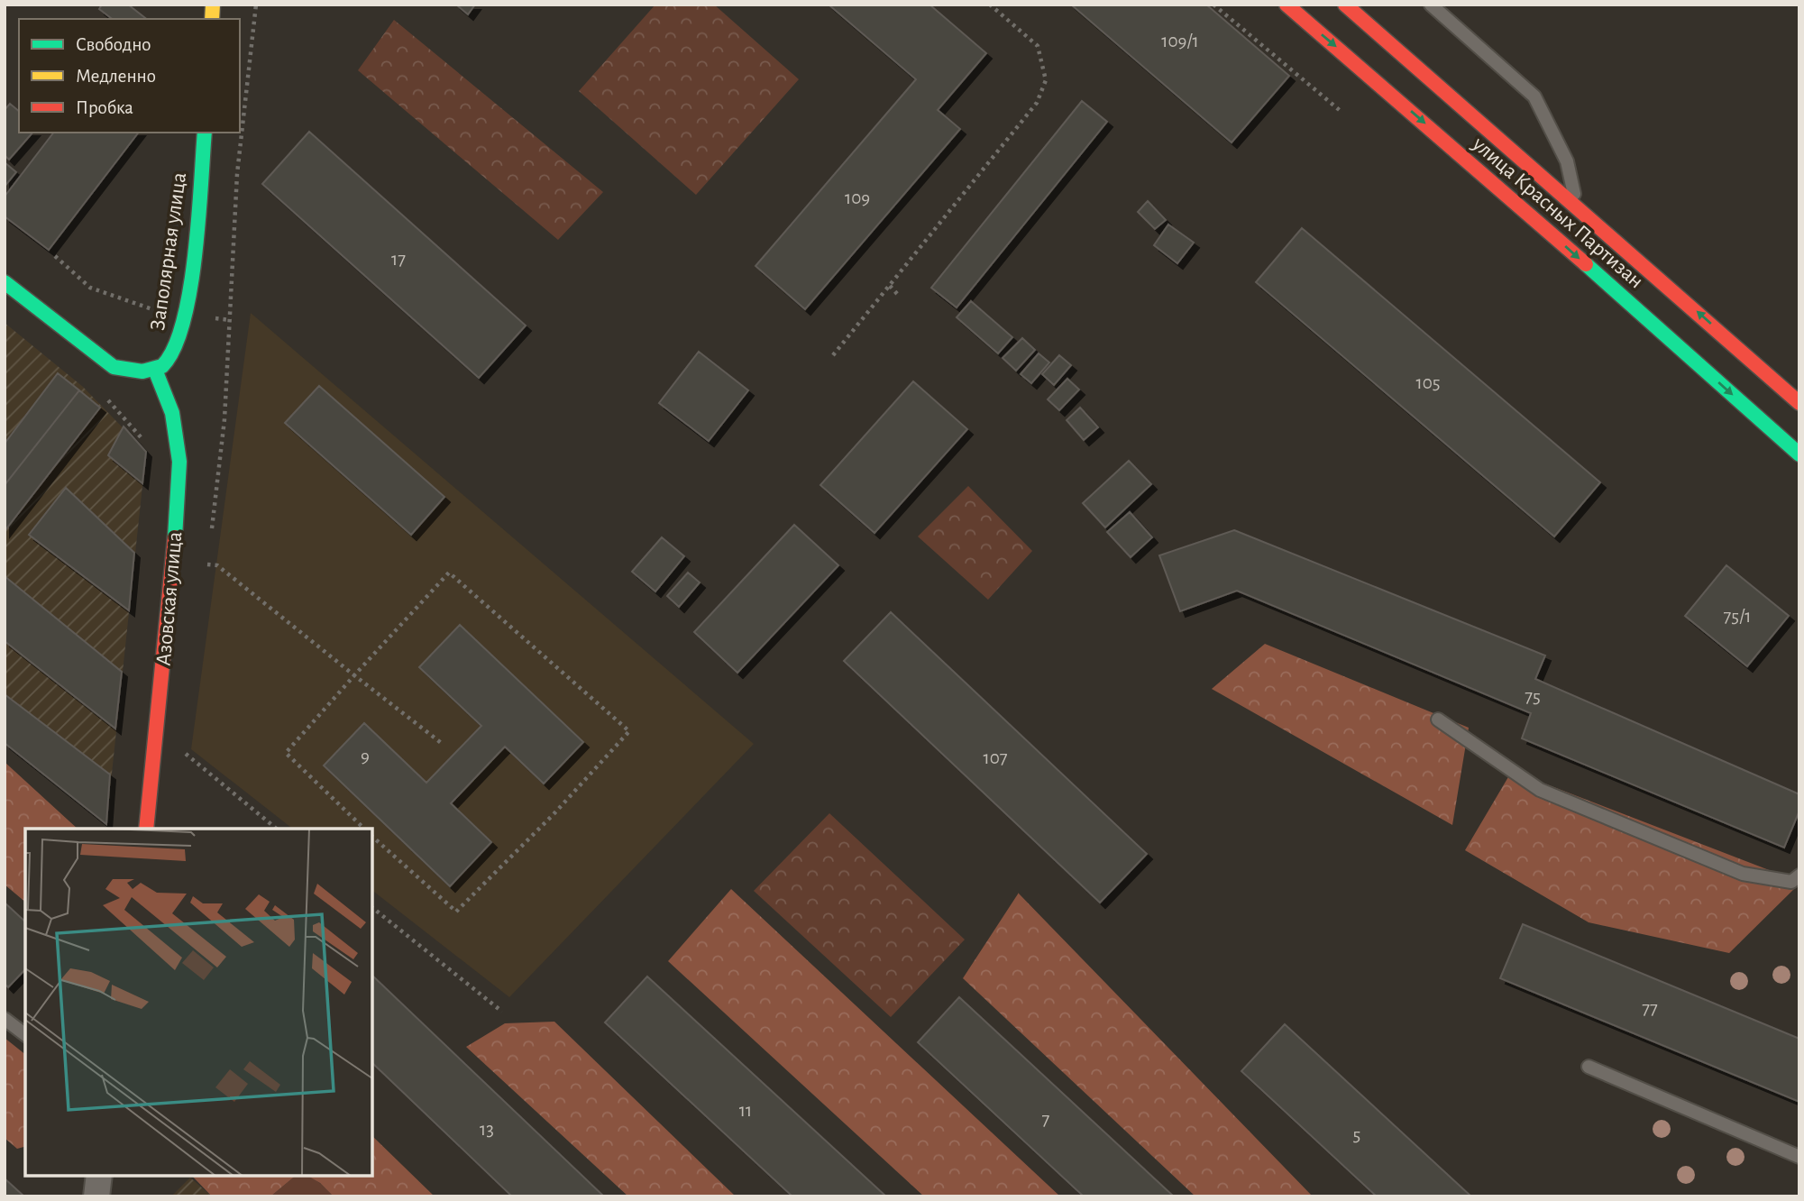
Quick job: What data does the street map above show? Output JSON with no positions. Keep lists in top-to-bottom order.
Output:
{
  "streets": {
    "main road": ["улица Красных Партизан", "Заполярная улица", "Азовская улица"]
  },
  "crossings": [
    ["Заполярная улица", "Азовская улица"]
  ],
  "house_numbers": [
    "109/1",
    "109",
    "17",
    "105",
    "75/1",
    "75",
    "9",
    "107",
    "77",
    "11",
    "7",
    "13",
    "5"
  ],
  "legend": ["Свободно", "Медленно", "Пробка"]
}
